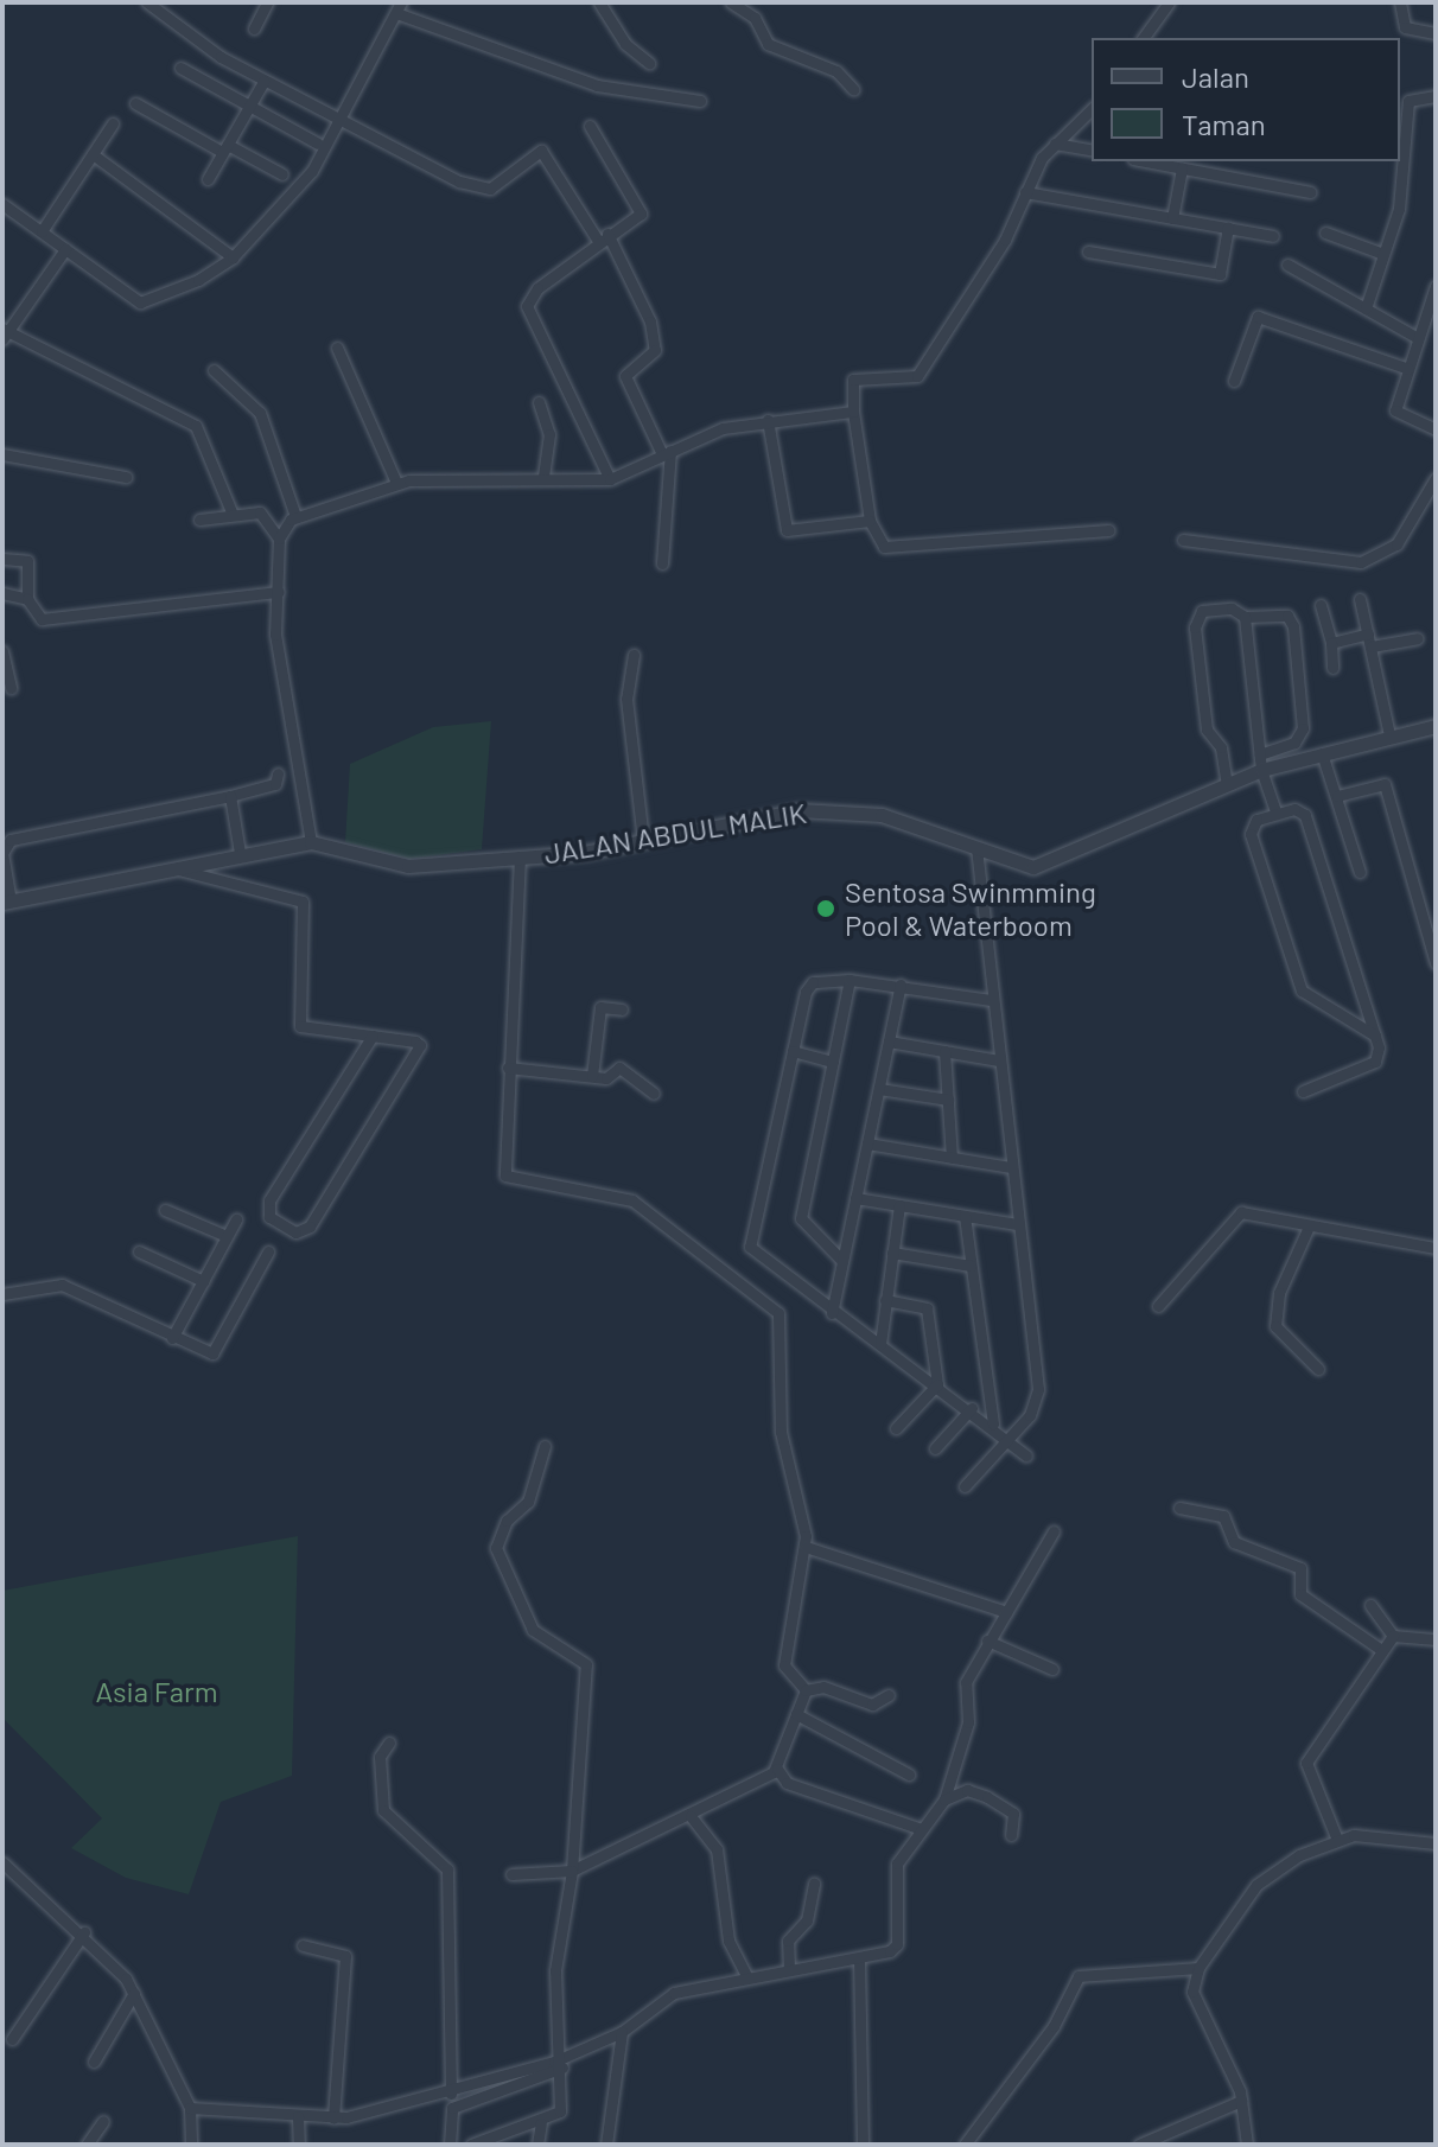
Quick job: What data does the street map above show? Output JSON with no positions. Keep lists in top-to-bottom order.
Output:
{
  "streets": {
    "street": ["JALAN ABDUL MALIK"]
  },
  "parks": ["Asia Farm"],
  "places": ["Sentosa Swinmming Pool & Waterboom"],
  "legend": ["Jalan", "Taman"]
}
